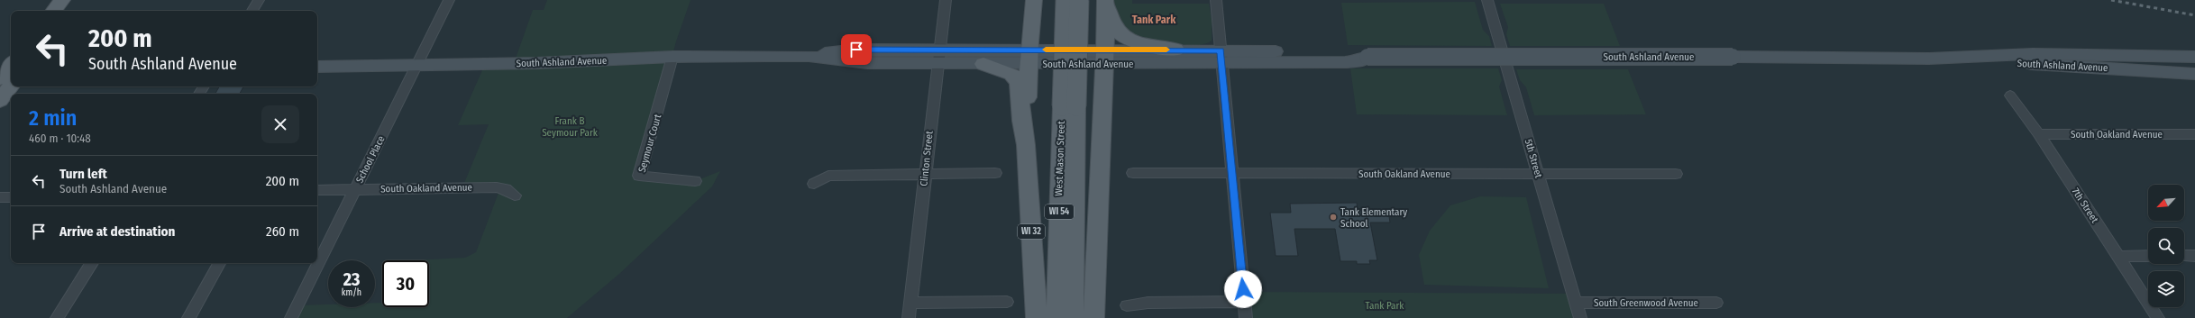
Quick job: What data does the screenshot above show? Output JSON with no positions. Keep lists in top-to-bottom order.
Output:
{
  "streets": {
    "main road": [
      "South Ashland Avenue",
      "West Mason Street",
      "WI 54",
      "WI 32"
    ],
    "street": [
      "South Oakland Avenue",
      "Seymour Court",
      "Clinton Street",
      "5th Street",
      "School Place",
      "7th Street",
      "South Greenwood Avenue"
    ]
  },
  "crossings": [
    ["South Ashland Avenue", "Seymour Court"],
    ["South Ashland Avenue", "Clinton Street"],
    ["South Ashland Avenue", "School Place"],
    ["South Ashland Avenue", "WI 32"],
    ["South Oakland Avenue", "5th Street"],
    ["South Oakland Avenue", "School Place"],
    ["South Oakland Avenue", "7th Street"],
    ["5th Street", "South Greenwood Avenue"]
  ],
  "districts": ["Tank Park"],
  "parks": ["Frank B Seymour Park", "Tank Park"],
  "places": ["Tank Elementary School"],
  "north": "bottom left",
  "page": {
    "turn": ["200 m", "South Ashland Avenue"],
    "heading": ["2 min", "460 m · 10:48"],
    "list": [
      {
        "name": "Turn left",
        "note": "South Ashland Avenue",
        "value": "200 m"
      },
      {
        "name": "Arrive at destination",
        "value": "260 m"
      }
    ],
    "speed": "23 km/h",
    "limit": "30"
  }
}
